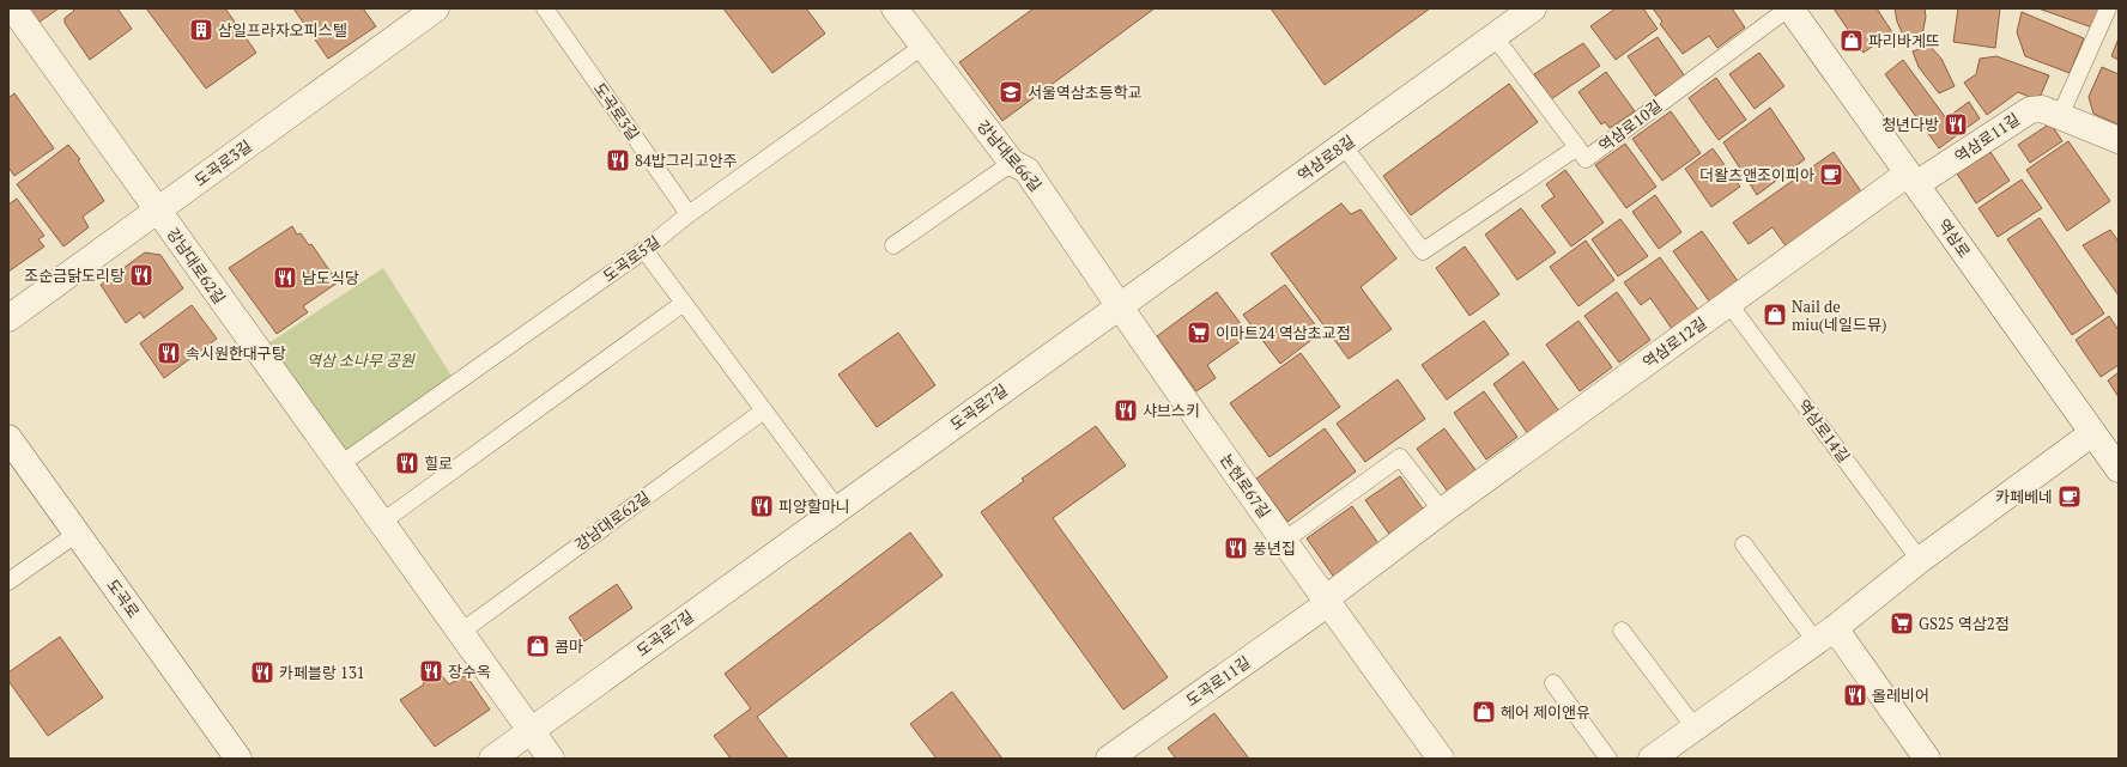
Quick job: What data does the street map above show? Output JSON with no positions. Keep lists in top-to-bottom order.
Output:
{
  "streets": {
    "street": [
      "도곡로3길",
      "역삼로11길",
      "강남대로66길",
      "역삼로8길",
      "역삼로",
      "강남대로62길",
      "역삼로12길",
      "도곡로7길",
      "논현로67길",
      "도곡로",
      "도곡로11길"
    ],
    "lane": ["역삼로10길", "도곡로5길", "역삼로14길"]
  },
  "crossings": [
    ["도곡로3길", "도곡로5길"],
    ["도곡로3길", "강남대로62길"],
    ["역삼로10길", "역삼로8길"],
    ["역삼로10길", "역삼로"],
    ["역삼로11길", "역삼로"],
    ["역삼로11길", "역삼로12길"],
    ["강남대로66길", "역삼로8길"],
    ["강남대로66길", "도곡로5길"],
    ["강남대로66길", "도곡로7길"],
    ["강남대로66길", "논현로67길"],
    ["역삼로8길", "도곡로7길"],
    ["역삼로8길", "논현로67길"],
    ["역삼로", "역삼로12길"],
    ["도곡로5길", "강남대로62길"],
    ["강남대로62길", "도곡로7길"],
    ["역삼로12길", "역삼로14길"],
    ["역삼로12길", "논현로67길"],
    ["역삼로12길", "도곡로11길"],
    ["도곡로7길", "논현로67길"],
    ["논현로67길", "도곡로11길"]
  ],
  "parks": ["역삼 소나무 공원"],
  "places": {
    "building": ["삼일프라자오피스텔"],
    "shop": [
      "파리바게뜨",
      "Nail de miu(네일드뮤)",
      "콤마",
      "헤어 제이앤유"
    ],
    "school or university": ["서울역삼초등학교"],
    "restaurant": [
      "청년다방",
      "84밥그리고안주",
      "조순금닭도리탕",
      "남도식당",
      "속시원한대구탕",
      "샤브스키",
      "힐로",
      "피양할마니",
      "풍년집",
      "장수옥",
      "카페블랑 131",
      "올레비어"
    ],
    "cafe": ["더왈츠앤조이피아", "카페베네"],
    "supermarket": ["이마트24 역삼초교점", "GS25 역삼2점"]
  }
}
